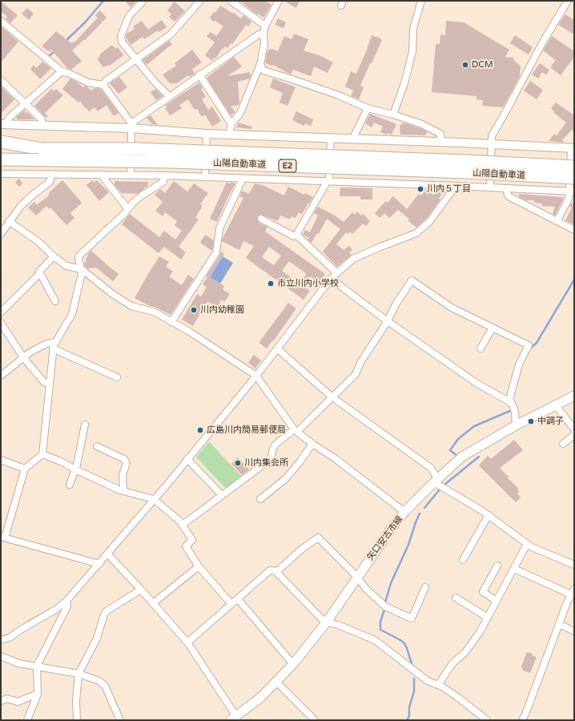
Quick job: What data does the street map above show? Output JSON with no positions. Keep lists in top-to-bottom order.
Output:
{
  "streets": {
    "highway": ["山陽自動車道", "E2"],
    "main road": ["矢口安古市線"]
  },
  "places": [
    "DCM",
    "川内５丁目",
    "市立川内小学校",
    "川内幼稚園",
    "中調子",
    "広島川内簡易郵便局",
    "川内集会所"
  ]
}
